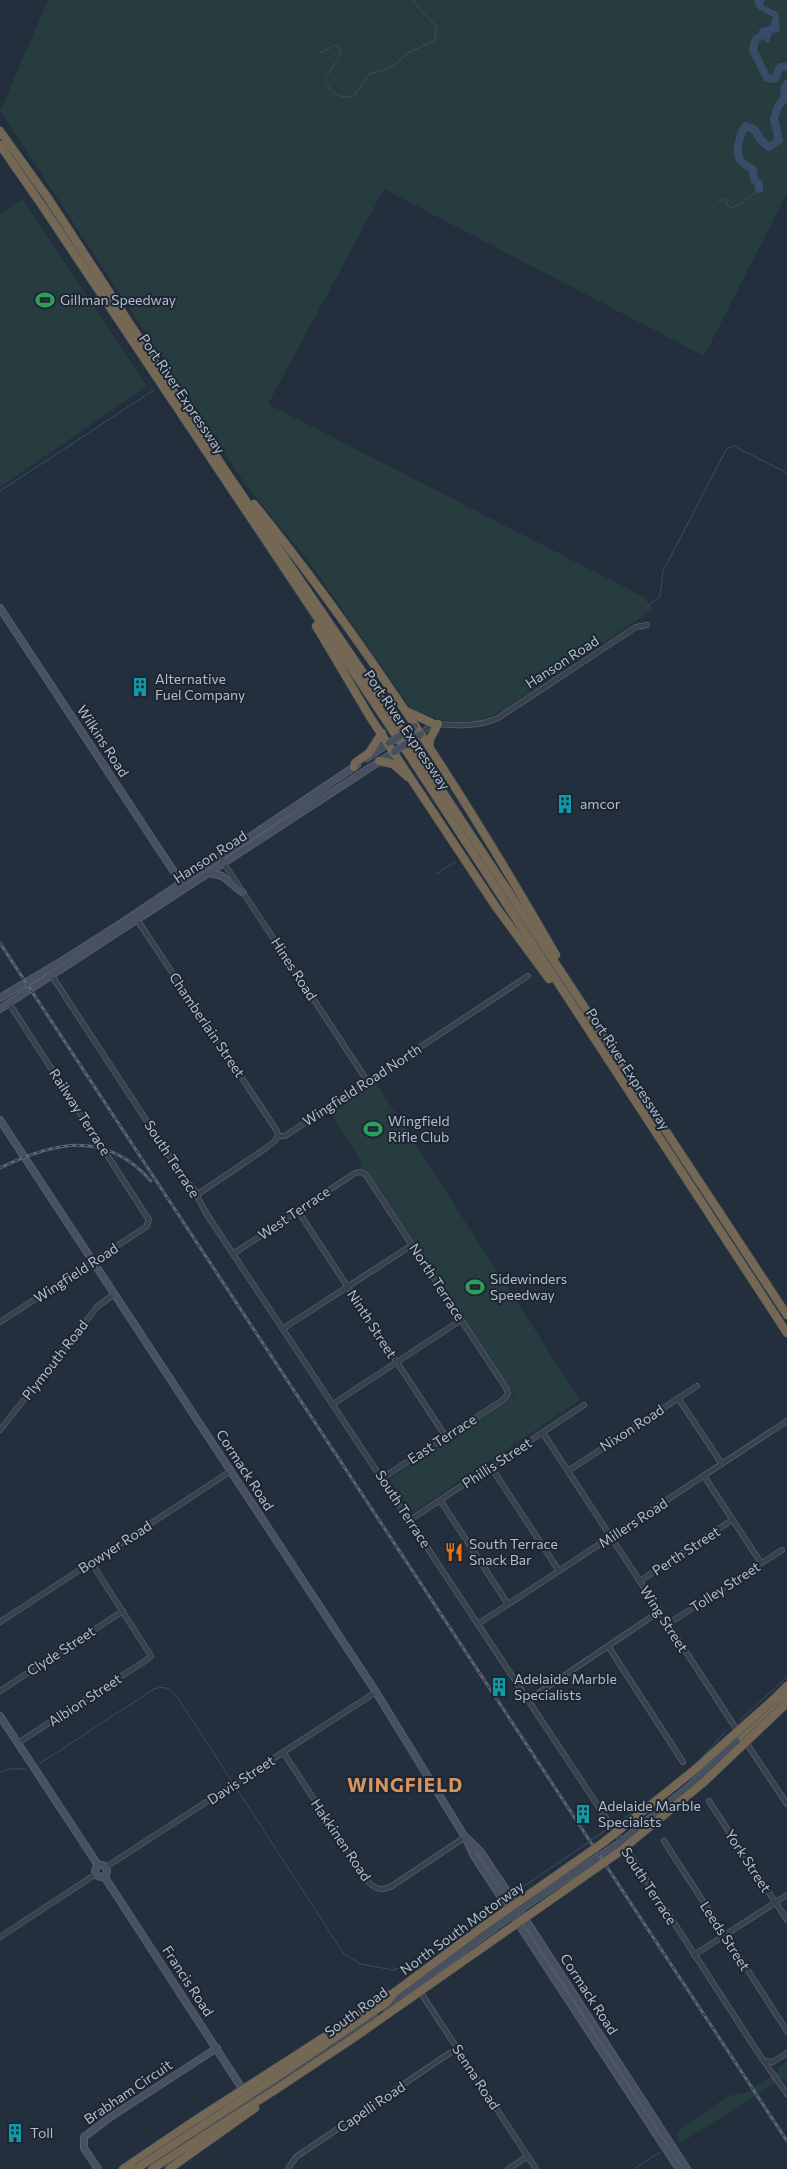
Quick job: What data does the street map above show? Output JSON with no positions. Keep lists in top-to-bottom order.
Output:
{
  "streets": {
    "highway": ["Port River Expressway", "North South Motorway"],
    "street": [
      "Hanson Road",
      "Wilkins Road",
      "Hines Road",
      "Chamberlain Street",
      "Wingfield Road North",
      "Railway Terrace",
      "South Terrace",
      "West Terrace",
      "Wingfield Road",
      "North Terrace",
      "Ninth Street",
      "Plymouth Road",
      "Nixon Road",
      "East Terrace",
      "Phillis Street",
      "Cormack Road",
      "Millers Road",
      "Bowyer Road",
      "Perth Street",
      "Tolley Street",
      "Wing Street",
      "Clyde Street",
      "Albion Street",
      "Davis Street",
      "Hakkinen Road",
      "York Street",
      "Leeds Street",
      "Francis Road",
      "South Road",
      "Senna Road",
      "Brabham Circuit",
      "Capelli Road"
    ]
  },
  "crossings": [
    ["Hanson Road", "Wilkins Road"],
    ["Hanson Road", "Hines Road"],
    ["Hanson Road", "Chamberlain Street"],
    ["Hanson Road", "Railway Terrace"],
    ["Hanson Road", "South Terrace"],
    ["Hines Road", "Wingfield Road North"],
    ["Chamberlain Street", "Wingfield Road North"],
    ["Wingfield Road North", "South Terrace"],
    ["Railway Terrace", "Wingfield Road"],
    ["South Terrace", "West Terrace"],
    ["South Terrace", "East Terrace"],
    ["South Terrace", "Phillis Street"],
    ["South Terrace", "Millers Road"],
    ["South Terrace", "South Road"],
    ["West Terrace", "North Terrace"],
    ["West Terrace", "Ninth Street"],
    ["Wingfield Road", "Cormack Road"],
    ["North Terrace", "East Terrace"],
    ["Ninth Street", "East Terrace"],
    ["Plymouth Road", "Cormack Road"],
    ["Nixon Road", "Wing Street"],
    ["Phillis Street", "Wing Street"],
    ["Cormack Road", "Bowyer Road"],
    ["Cormack Road", "Davis Street"],
    ["Cormack Road", "Hakkinen Road"],
    ["Cormack Road", "South Road"],
    ["Millers Road", "Wing Street"],
    ["Perth Street", "Wing Street"],
    ["Tolley Street", "Wing Street"],
    ["Wing Street", "South Road"],
    ["Clyde Street", "Albion Street"],
    ["Davis Street", "Hakkinen Road"],
    ["Davis Street", "Francis Road"],
    ["Francis Road", "South Road"],
    ["Francis Road", "Brabham Circuit"],
    ["South Road", "Senna Road"],
    ["Senna Road", "Capelli Road"]
  ],
  "districts": ["WINGFIELD"],
  "places": {
    "sports": ["Gillman Speedway", "Wingfield Rifle Club", "Sidewinders Speedway"],
    "building": [
      "Alternative Fuel Company",
      "amcor",
      "Adelaide Marble Specialists",
      "Adelaide Marble Specialsts",
      "Toll"
    ],
    "restaurant": ["South Terrace Snack Bar"]
  }
}
